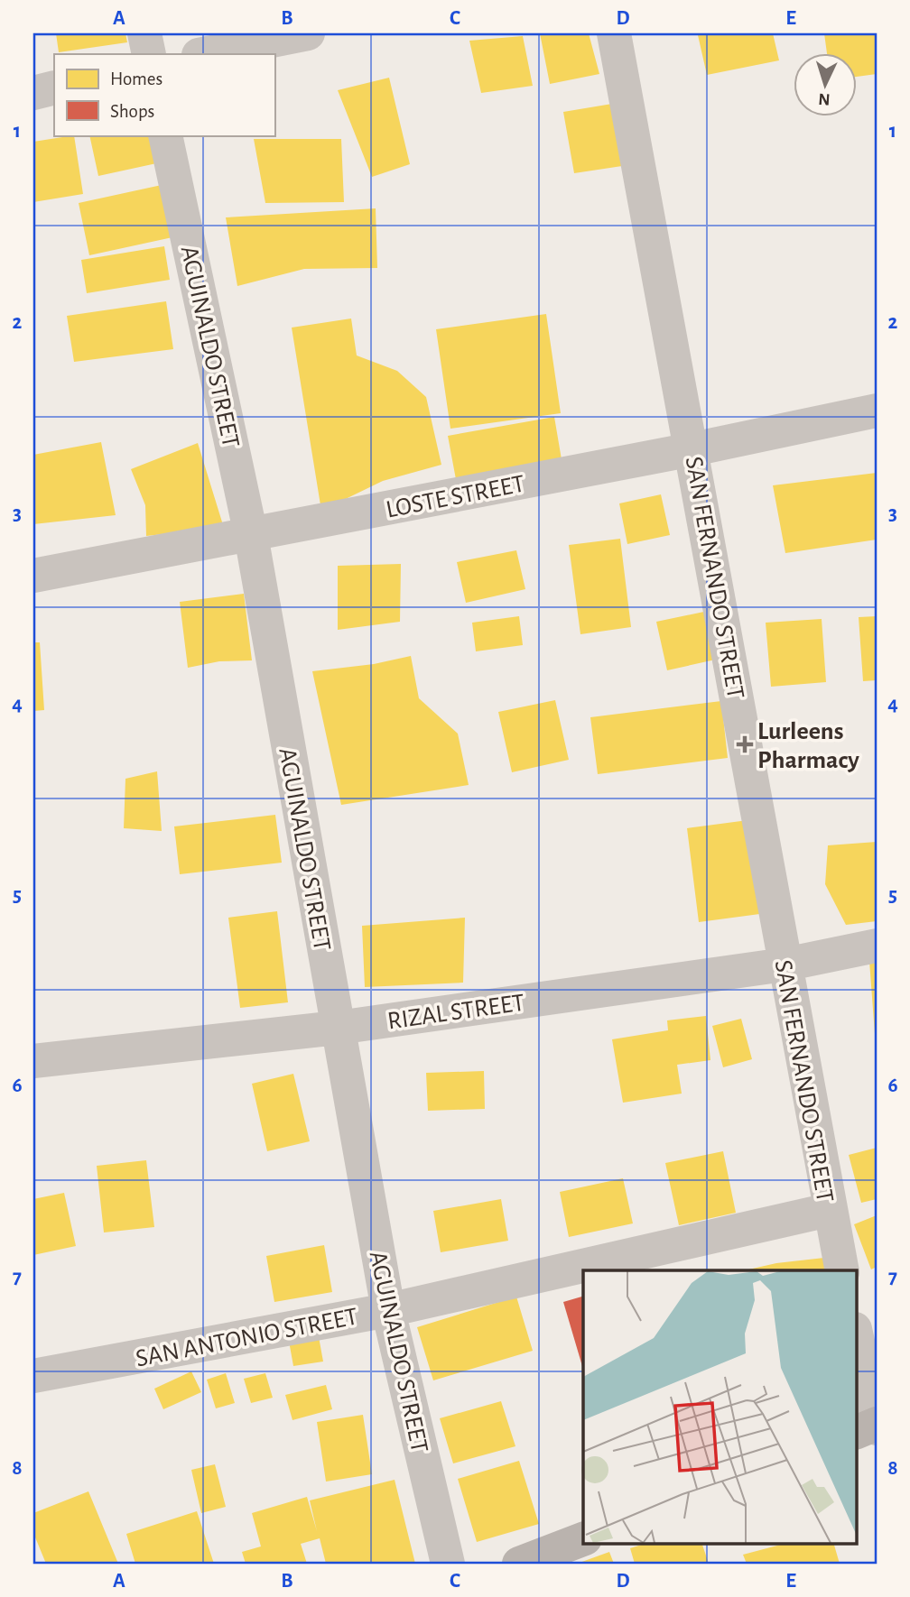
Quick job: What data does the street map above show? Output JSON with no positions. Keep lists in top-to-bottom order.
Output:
{
  "streets": {
    "street": [
      "AGUINALDO STREET",
      "LOSTE STREET",
      "SAN FERNANDO STREET",
      "RIZAL STREET",
      "SAN ANTONIO STREET"
    ]
  },
  "crossings": [
    ["AGUINALDO STREET", "LOSTE STREET"],
    ["AGUINALDO STREET", "RIZAL STREET"],
    ["AGUINALDO STREET", "SAN ANTONIO STREET"],
    ["LOSTE STREET", "SAN FERNANDO STREET"],
    ["SAN FERNANDO STREET", "RIZAL STREET"],
    ["SAN FERNANDO STREET", "SAN ANTONIO STREET"]
  ],
  "places": {
    "health": ["Lurleens Pharmacy"]
  },
  "legend": ["Homes", "Shops"],
  "north": "bottom",
  "grid": {
    "columns": [
      "A",
      "B",
      "C",
      "D",
      "E"
    ],
    "rows": [
      "1",
      "2",
      "3",
      "4",
      "5",
      "6",
      "7",
      "8"
    ]
  }
}
